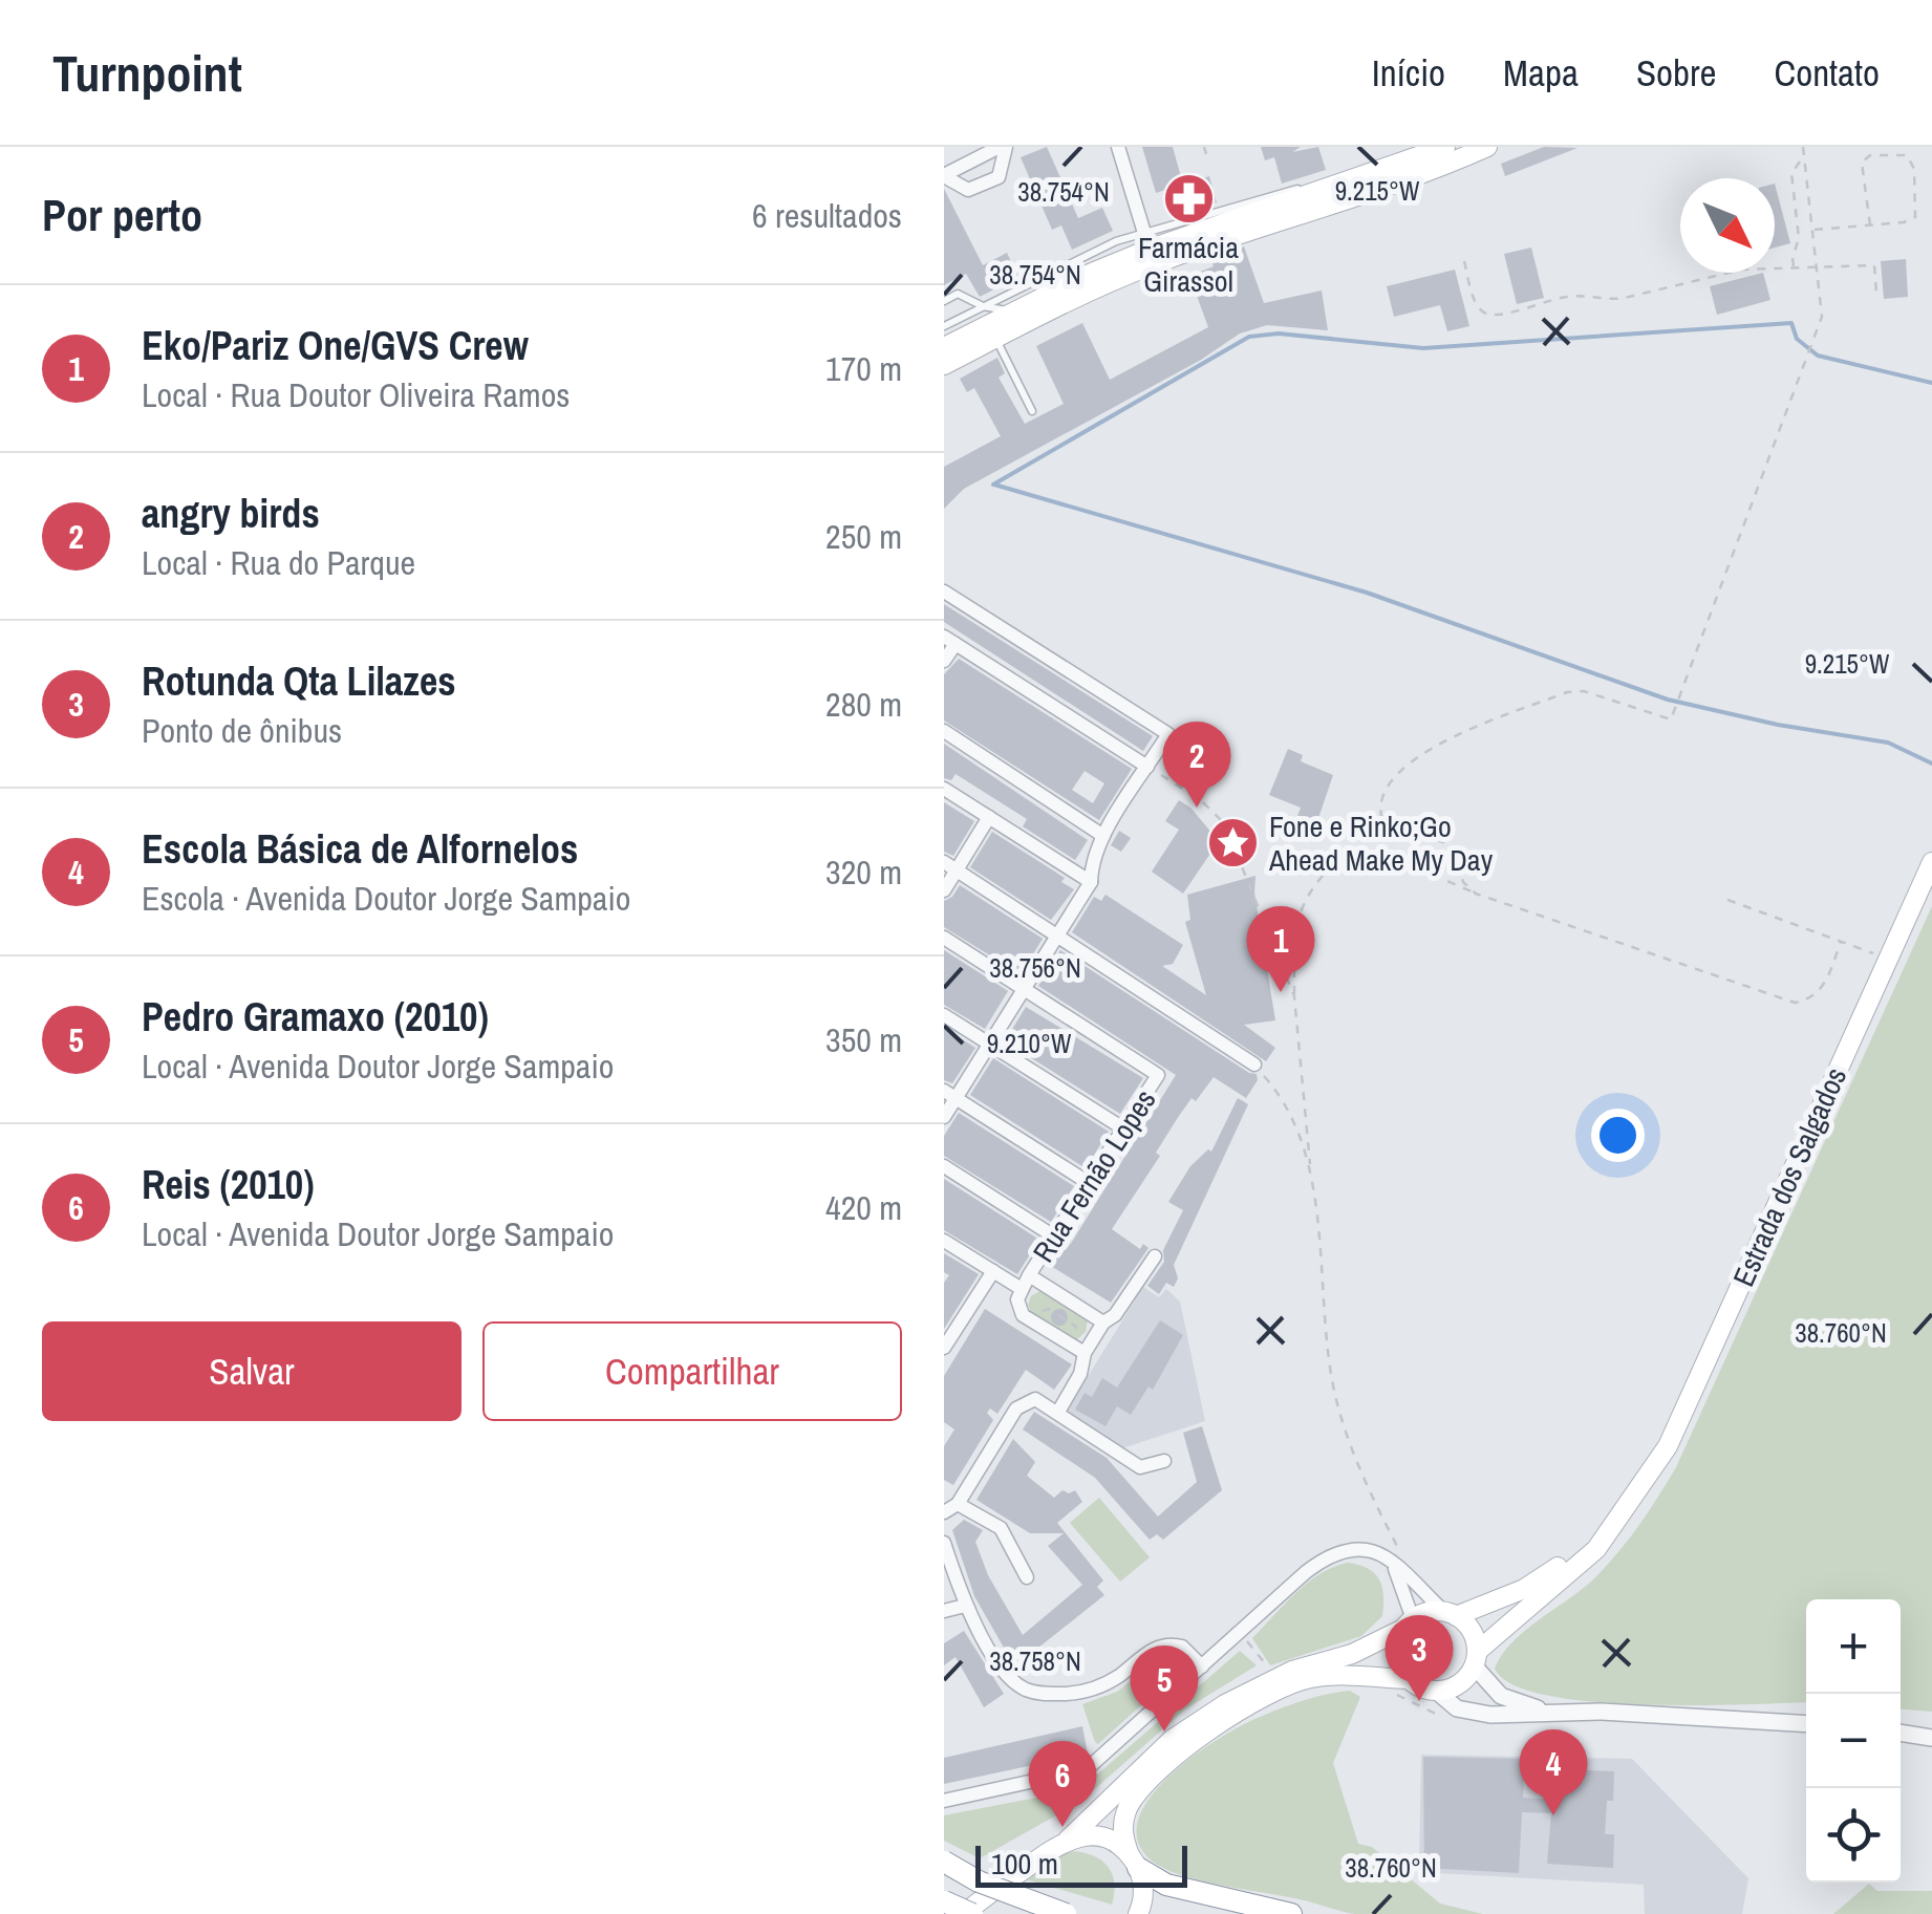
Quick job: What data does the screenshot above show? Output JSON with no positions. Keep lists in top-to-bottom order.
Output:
{
  "streets": {
    "main road": ["Estrada dos Salgados"],
    "street": ["Rua Fernão Lopes"]
  },
  "places": {
    "pharmacy": ["Farmácia Girassol"],
    "place": ["Fone e Rinko;Go Ahead Make My Day"]
  },
  "scale_bar": "100 m",
  "north": "bottom right",
  "page": {
    "header": "Turnpoint",
    "nav": [
      "Início",
      "Mapa",
      "Sobre",
      "Contato"
    ],
    "heading": ["Por perto", "6 resultados"],
    "list": [
      {
        "mark": "1",
        "name": "Eko/Pariz One/GVS Crew",
        "note": "Local · Rua Doutor Oliveira Ramos",
        "value": "170 m"
      },
      {
        "mark": "2",
        "name": "angry birds",
        "note": "Local · Rua do Parque",
        "value": "250 m"
      },
      {
        "mark": "3",
        "name": "Rotunda Qta Lilazes",
        "note": "Ponto de ônibus",
        "value": "280 m"
      },
      {
        "mark": "4",
        "name": "Escola Básica de Alfornelos",
        "note": "Escola · Avenida Doutor Jorge Sampaio",
        "value": "320 m"
      },
      {
        "mark": "5",
        "name": "Pedro Gramaxo (2010)",
        "note": "Local · Avenida Doutor Jorge Sampaio",
        "value": "350 m"
      },
      {
        "mark": "6",
        "name": "Reis (2010)",
        "note": "Local · Avenida Doutor Jorge Sampaio",
        "value": "420 m"
      }
    ],
    "pins": [
      "2",
      "1",
      "3",
      "5",
      "4",
      "6"
    ],
    "buttons": ["Salvar", "Compartilhar"],
    "map_buttons": ["+", "−"],
    "scale": "100 m"
  },
  "coordinates": [
    "9.215°W",
    "38.754°N",
    "38.756°N",
    "9.210°W",
    "38.760°N",
    "38.758°N"
  ]
}
